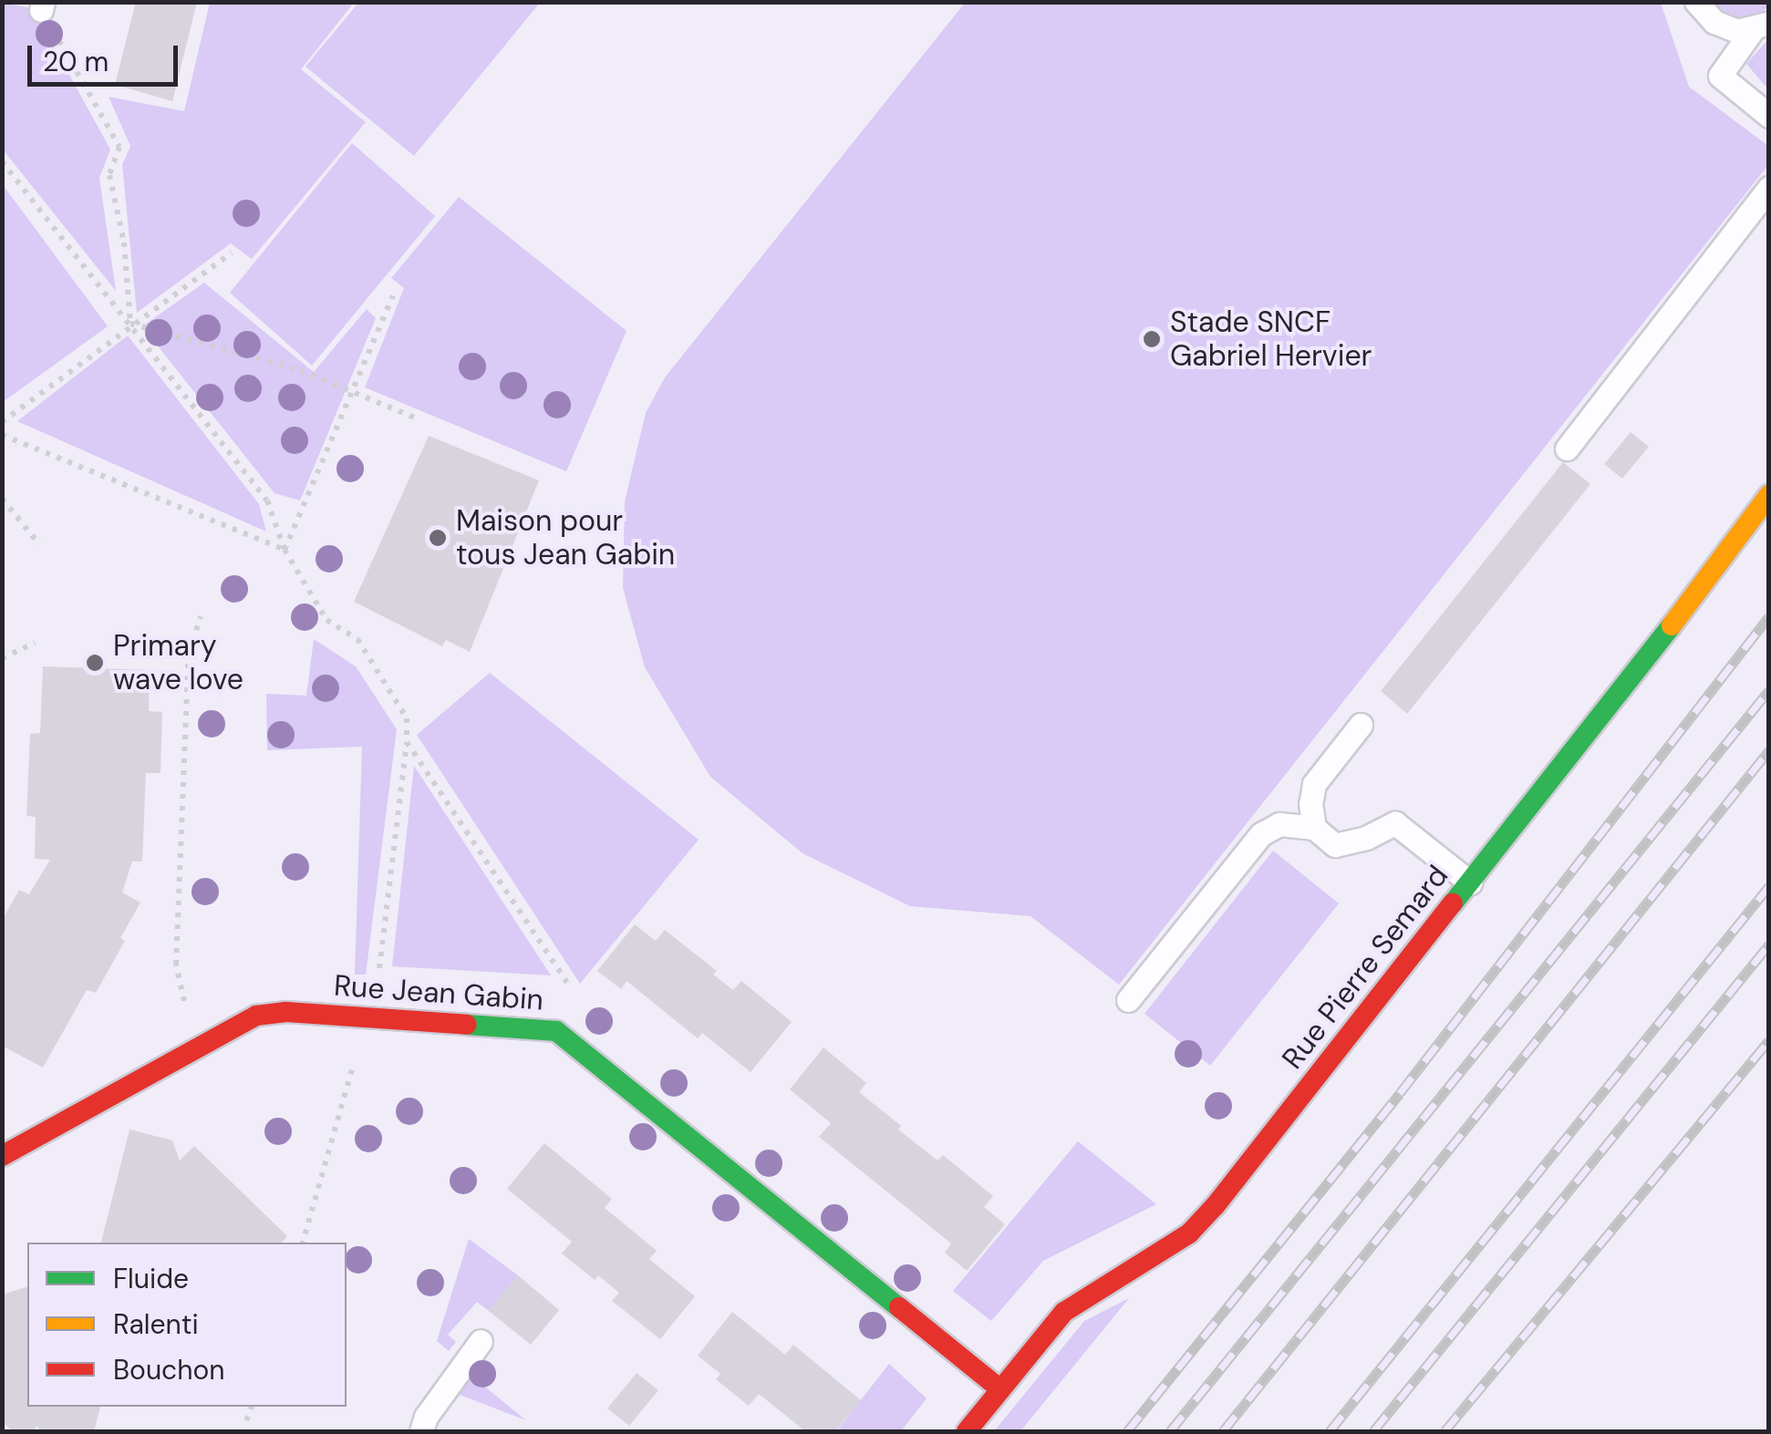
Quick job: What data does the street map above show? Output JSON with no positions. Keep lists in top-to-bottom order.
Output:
{
  "streets": {
    "street": ["Rue Pierre Semard", "Rue Jean Gabin"]
  },
  "crossings": [
    ["Rue Pierre Semard", "Rue Jean Gabin"]
  ],
  "places": ["Stade SNCF Gabriel Hervier", "Maison pour tous Jean Gabin", "Primary wave love"],
  "legend": ["Fluide", "Ralenti", "Bouchon"],
  "scale_bar": "20 m"
}
